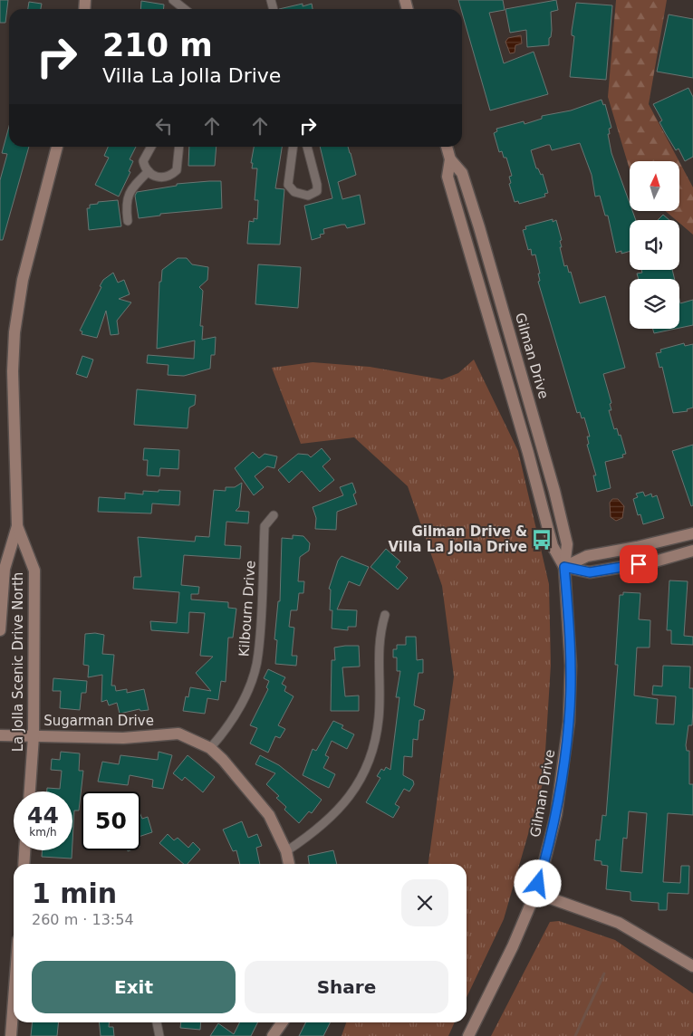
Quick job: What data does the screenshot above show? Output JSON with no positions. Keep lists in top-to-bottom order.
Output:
{
  "streets": {
    "main road": ["Gilman Drive", "La Jolla Scenic Drive North", "Sugarman Drive"],
    "street": ["Kilbourn Drive"]
  },
  "crossings": [
    ["Kilbourn Drive", "Sugarman Drive"],
    ["La Jolla Scenic Drive North", "Sugarman Drive"]
  ],
  "places": {
    "bus stop": ["Gilman Drive & Villa La Jolla Drive"]
  },
  "north": "top",
  "page": {
    "turn": ["210 m", "Villa La Jolla Drive"],
    "speed": "44 km/h",
    "limit": "50",
    "heading": ["1 min", "260 m · 13:54"],
    "buttons": ["Exit", "Share"]
  }
}
